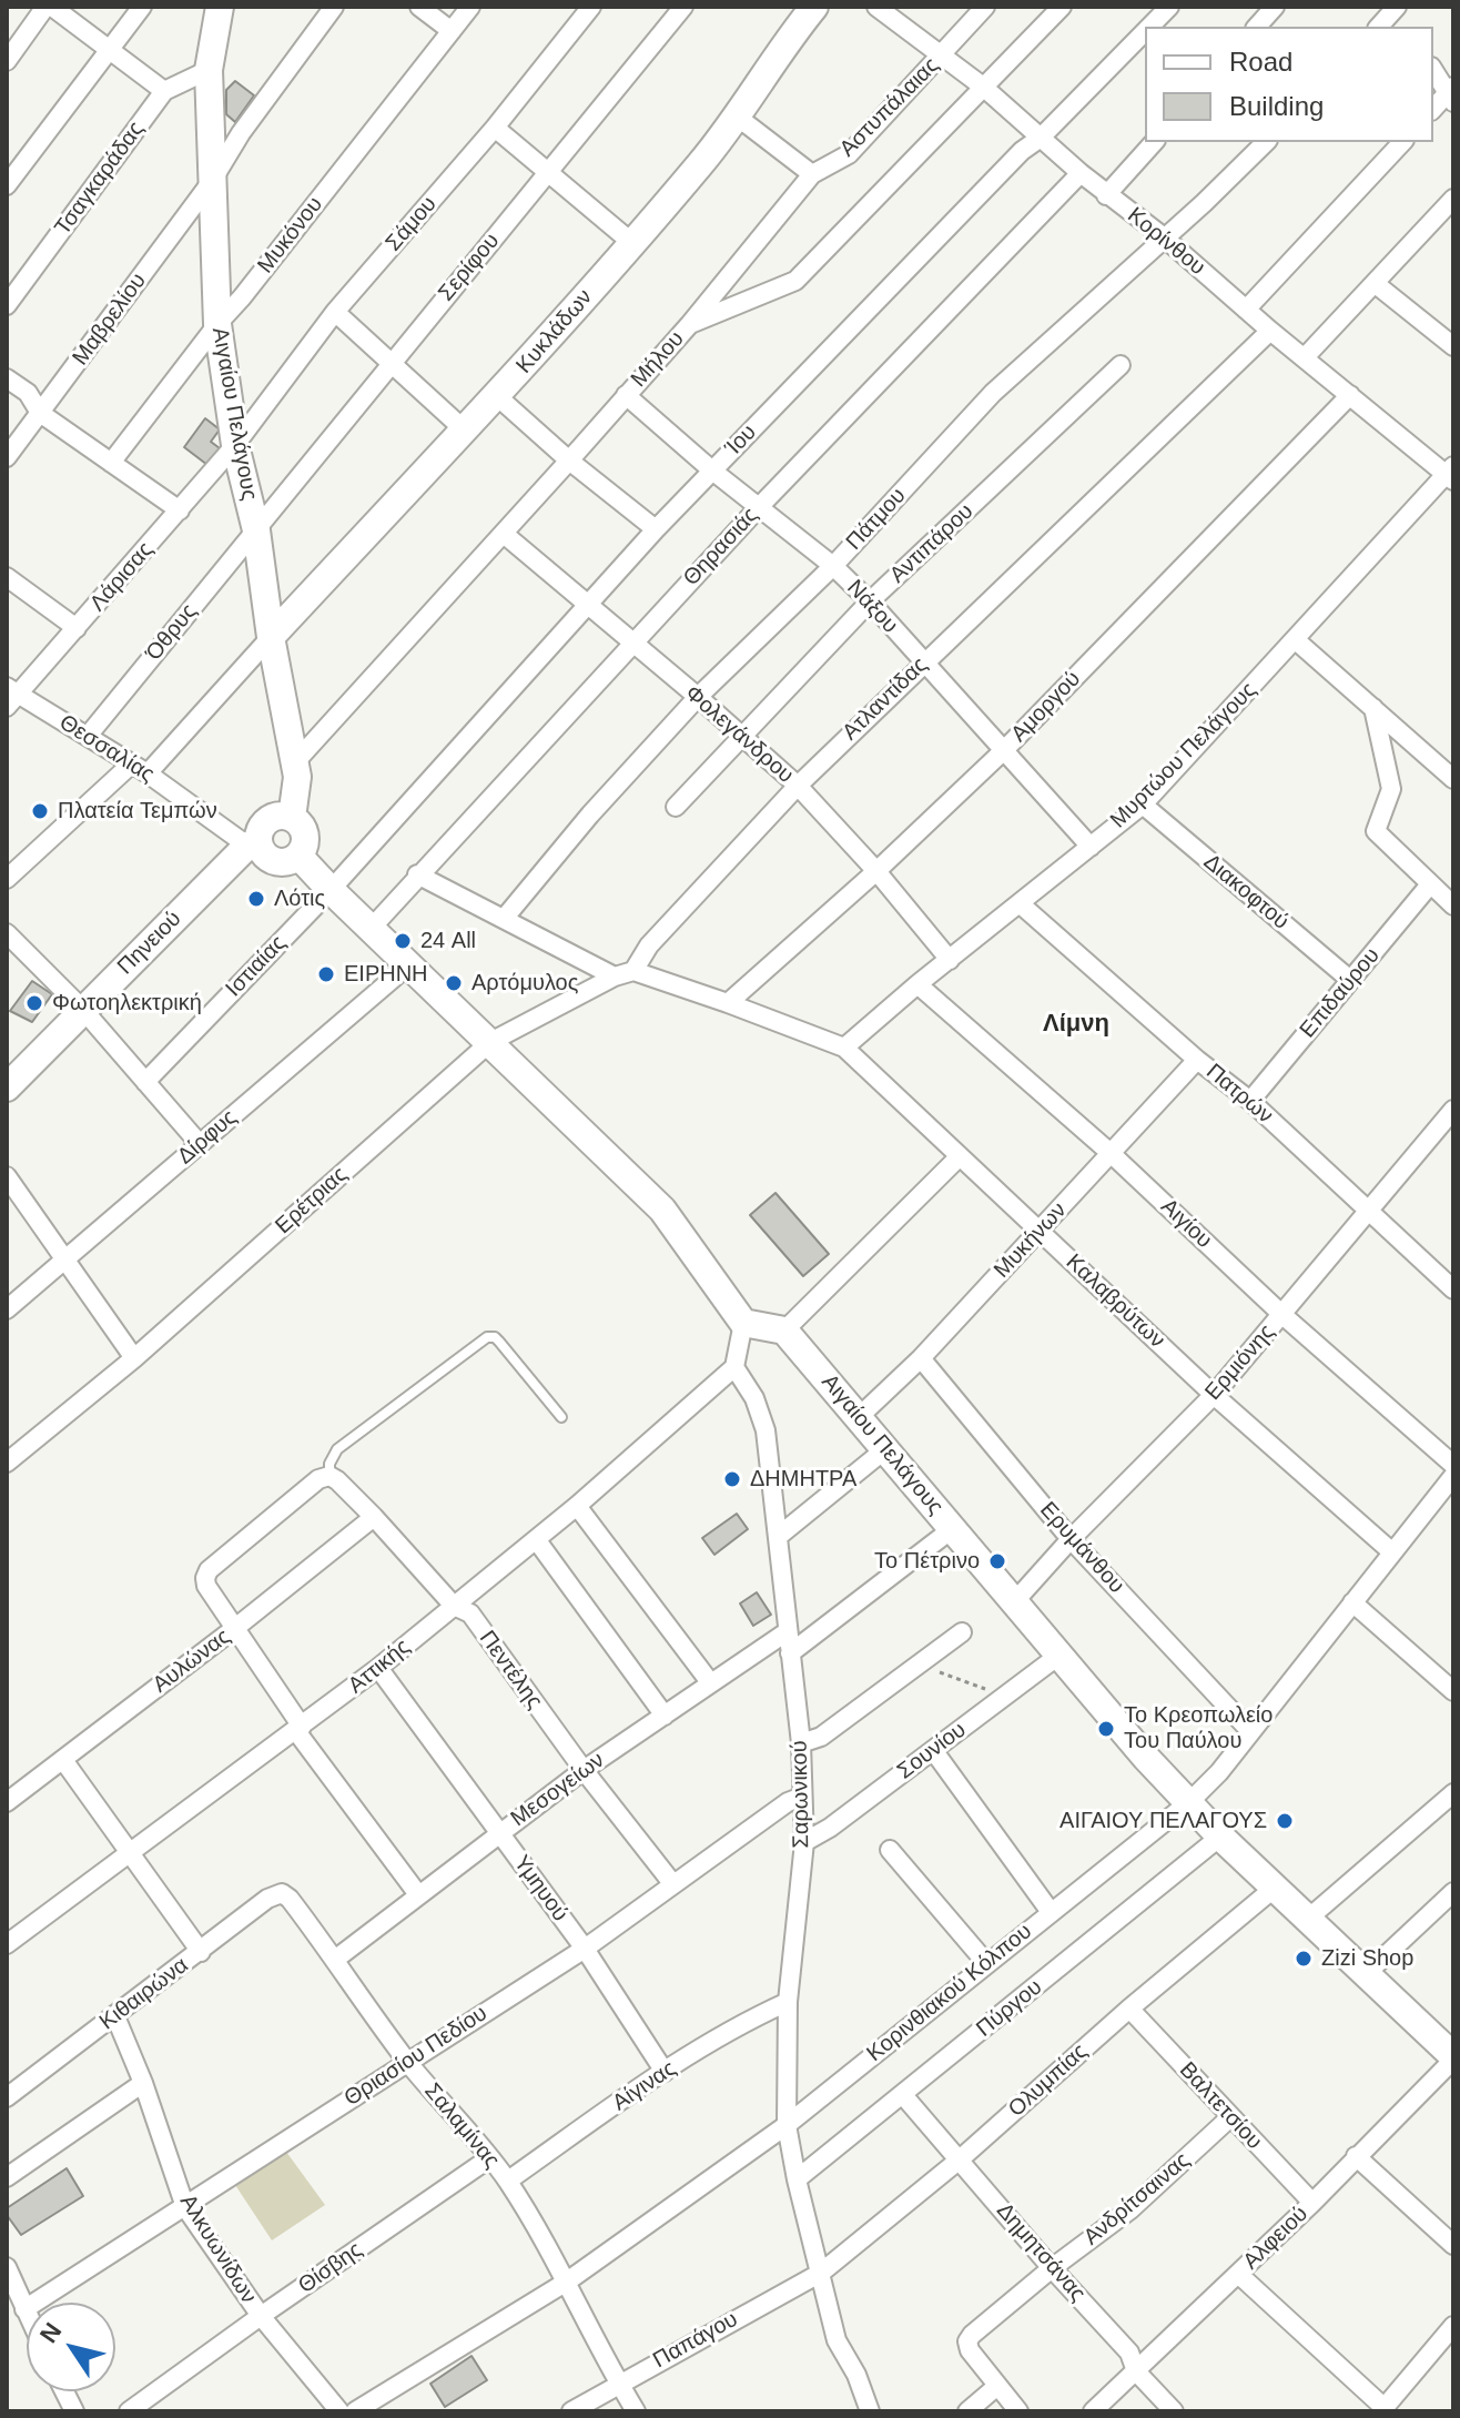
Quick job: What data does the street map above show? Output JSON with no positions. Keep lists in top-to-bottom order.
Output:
{
  "streets": {
    "main road": ["Κυκλάδων", "Αιγαίου Πελάγους", "Πηνειού"],
    "street": [
      "Αστυπάλαιας",
      "Τσαγκαράδας",
      "Σάμου",
      "Μυκόνου",
      "Κορίνθου",
      "Σερίφου",
      "Μαβρελίου",
      "Μήλου",
      "Ίου",
      "Πάτμου",
      "Αντιπάρου",
      "Θηρασιάς",
      "Λάρισας",
      "Νάξου",
      "Όθρυς",
      "Ατλαντίδας",
      "Αμοργού",
      "Φολεγάνδρου",
      "Θεσσαλίας",
      "Μυρτώου Πελάγους",
      "Διακοφτού",
      "Ιστιαίας",
      "Επιδαύρου",
      "Πατρών",
      "Δίρφυς",
      "Ερέτριας",
      "Αιγίου",
      "Μυκήνων",
      "Καλαβρύτων",
      "Ερμιόνης",
      "Ερυμάνθου",
      "Αυλώνας",
      "Αττικής",
      "Πεντέλης",
      "Σουνίου",
      "Μεσογείων",
      "Σαρωνικού",
      "Υμηυού",
      "Κορινθιακού Κόλπου",
      "Κιθαιρώνα",
      "Πύργου",
      "Θριασίου Πεδίου",
      "Ολυμπίας",
      "Αίγινας",
      "Βαλτετσίου",
      "Σαλαμίνας",
      "Ανδρίτσαινας",
      "Αλφειού",
      "Αλκυωνίδων",
      "Δημητσάνας",
      "Θίσβης",
      "Παπάγου"
    ]
  },
  "crossings": [
    ["Αστυπάλαιας", "Κορίνθου"],
    ["Αστυπάλαιας", "Μήλου"],
    ["Τσαγκαράδας", "Αιγαίου Πελάγους"],
    ["Σάμου", "Αιγαίου Πελάγους"],
    ["Σάμου", "Λάρισας"],
    ["Μυκόνου", "Αιγαίου Πελάγους"],
    ["Κορίνθου", "Μήλου"],
    ["Κορίνθου", "Ίου"],
    ["Κορίνθου", "Πάτμου"],
    ["Κορίνθου", "Θηρασιάς"],
    ["Κορίνθου", "Ατλαντίδας"],
    ["Κορίνθου", "Αμοργού"],
    ["Κορίνθου", "Μυρτώου Πελάγους"],
    ["Σερίφου", "Αιγαίου Πελάγους"],
    ["Σερίφου", "Όθρυς"],
    ["Μαβρελίου", "Αιγαίου Πελάγους"],
    ["Κυκλάδων", "Αιγαίου Πελάγους"],
    ["Μήλου", "Αιγαίου Πελάγους"],
    ["Μήλου", "Νάξου"],
    ["Μήλου", "Φολεγάνδρου"],
    ["Αιγαίου Πελάγους", "Λάρισας"],
    ["Αιγαίου Πελάγους", "Όθρυς"],
    ["Αιγαίου Πελάγους", "Θεσσαλίας"],
    ["Αιγαίου Πελάγους", "Πηνειού"],
    ["Αιγαίου Πελάγους", "Μυκήνων"],
    ["Αιγαίου Πελάγους", "Ερμιόνης"],
    ["Αιγαίου Πελάγους", "Σουνίου"],
    ["Αιγαίου Πελάγους", "Κορινθιακού Κόλπου"],
    ["Αιγαίου Πελάγους", "Πύργου"],
    ["Αιγαίου Πελάγους", "Ολυμπίας"],
    ["Αιγαίου Πελάγους", "Αλφειού"],
    ["Ίου", "Νάξου"],
    ["Ίου", "Φολεγάνδρου"],
    ["Ίου", "Ιστιαίας"],
    ["Πάτμου", "Νάξου"],
    ["Πάτμου", "Φολεγάνδρου"],
    ["Αντιπάρου", "Νάξου"],
    ["Αντιπάρου", "Φολεγάνδρου"],
    ["Θηρασιάς", "Νάξου"],
    ["Θηρασιάς", "Φολεγάνδρου"],
    ["Λάρισας", "Θεσσαλίας"],
    ["Νάξου", "Ατλαντίδας"],
    ["Νάξου", "Αμοργού"],
    ["Νάξου", "Μυρτώου Πελάγους"],
    ["Όθρυς", "Θεσσαλίας"],
    ["Ατλαντίδας", "Φολεγάνδρου"],
    ["Αμοργού", "Φολεγάνδρου"],
    ["Φολεγάνδρου", "Μυρτώου Πελάγους"],
    ["Θεσσαλίας", "Πηνειού"],
    ["Μυρτώου Πελάγους", "Διακοφτού"],
    ["Μυρτώου Πελάγους", "Πατρών"],
    ["Μυρτώου Πελάγους", "Αιγίου"],
    ["Μυρτώου Πελάγους", "Καλαβρύτων"],
    ["Διακοφτού", "Επιδαύρου"],
    ["Επιδαύρου", "Πατρών"],
    ["Πατρών", "Μυκήνων"],
    ["Πατρών", "Ερμιόνης"],
    ["Αιγίου", "Μυκήνων"],
    ["Αιγίου", "Ερμιόνης"],
    ["Μυκήνων", "Καλαβρύτων"],
    ["Μυκήνων", "Ερυμάνθου"],
    ["Καλαβρύτων", "Ερμιόνης"],
    ["Καλαβρύτων", "Κορινθιακού Κόλπου"],
    ["Ερμιόνης", "Ερυμάνθου"],
    ["Ερυμάνθου", "Κορινθιακού Κόλπου"],
    ["Αυλώνας", "Πεντέλης"],
    ["Αττικής", "Πεντέλης"],
    ["Αττικής", "Σαρωνικού"],
    ["Αττικής", "Υμηυού"],
    ["Πεντέλης", "Μεσογείων"],
    ["Πεντέλης", "Θριασίου Πεδίου"],
    ["Σουνίου", "Σαρωνικού"],
    ["Μεσογείων", "Σαρωνικού"],
    ["Μεσογείων", "Υμηυού"],
    ["Μεσογείων", "Σαλαμίνας"],
    ["Σαρωνικού", "Κορινθιακού Κόλπου"],
    ["Σαρωνικού", "Πύργου"],
    ["Σαρωνικού", "Θριασίου Πεδίου"],
    ["Σαρωνικού", "Ολυμπίας"],
    ["Σαρωνικού", "Αίγινας"],
    ["Σαρωνικού", "Παπάγου"],
    ["Υμηυού", "Θριασίου Πεδίου"],
    ["Υμηυού", "Αίγινας"],
    ["Κορινθιακού Κόλπου", "Σαλαμίνας"],
    ["Κιθαιρώνα", "Σαλαμίνας"],
    ["Κιθαιρώνα", "Αλκυωνίδων"],
    ["Πύργου", "Δημητσάνας"],
    ["Θριασίου Πεδίου", "Σαλαμίνας"],
    ["Θριασίου Πεδίου", "Αλκυωνίδων"],
    ["Ολυμπίας", "Βαλτετσίου"],
    ["Ολυμπίας", "Δημητσάνας"],
    ["Ολυμπίας", "Παπάγου"],
    ["Αίγινας", "Σαλαμίνας"],
    ["Βαλτετσίου", "Ανδρίτσαινας"],
    ["Βαλτετσίου", "Αλφειού"],
    ["Σαλαμίνας", "Θίσβης"],
    ["Σαλαμίνας", "Παπάγου"],
    ["Ανδρίτσαινας", "Δημητσάνας"],
    ["Αλφειού", "Δημητσάνας"],
    ["Αλκυωνίδων", "Θίσβης"]
  ],
  "districts": ["Λίμνη"],
  "places": [
    "Πλατεία Τεμπών",
    "Λότις",
    "24 All",
    "ΕΙΡΗΝΗ",
    "Αρτόμυλος",
    "Φωτοηλεκτρική",
    "ΔΗΜΗΤΡΑ",
    "Το Πέτρινο",
    "Το Κρεοπωλείο Του Παύλου",
    "ΑΙΓΑΙΟΥ ΠΕΛΑΓΟΥΣ",
    "Zizi Shop"
  ],
  "legend": ["Road", "Building"],
  "north": "top left"
}
